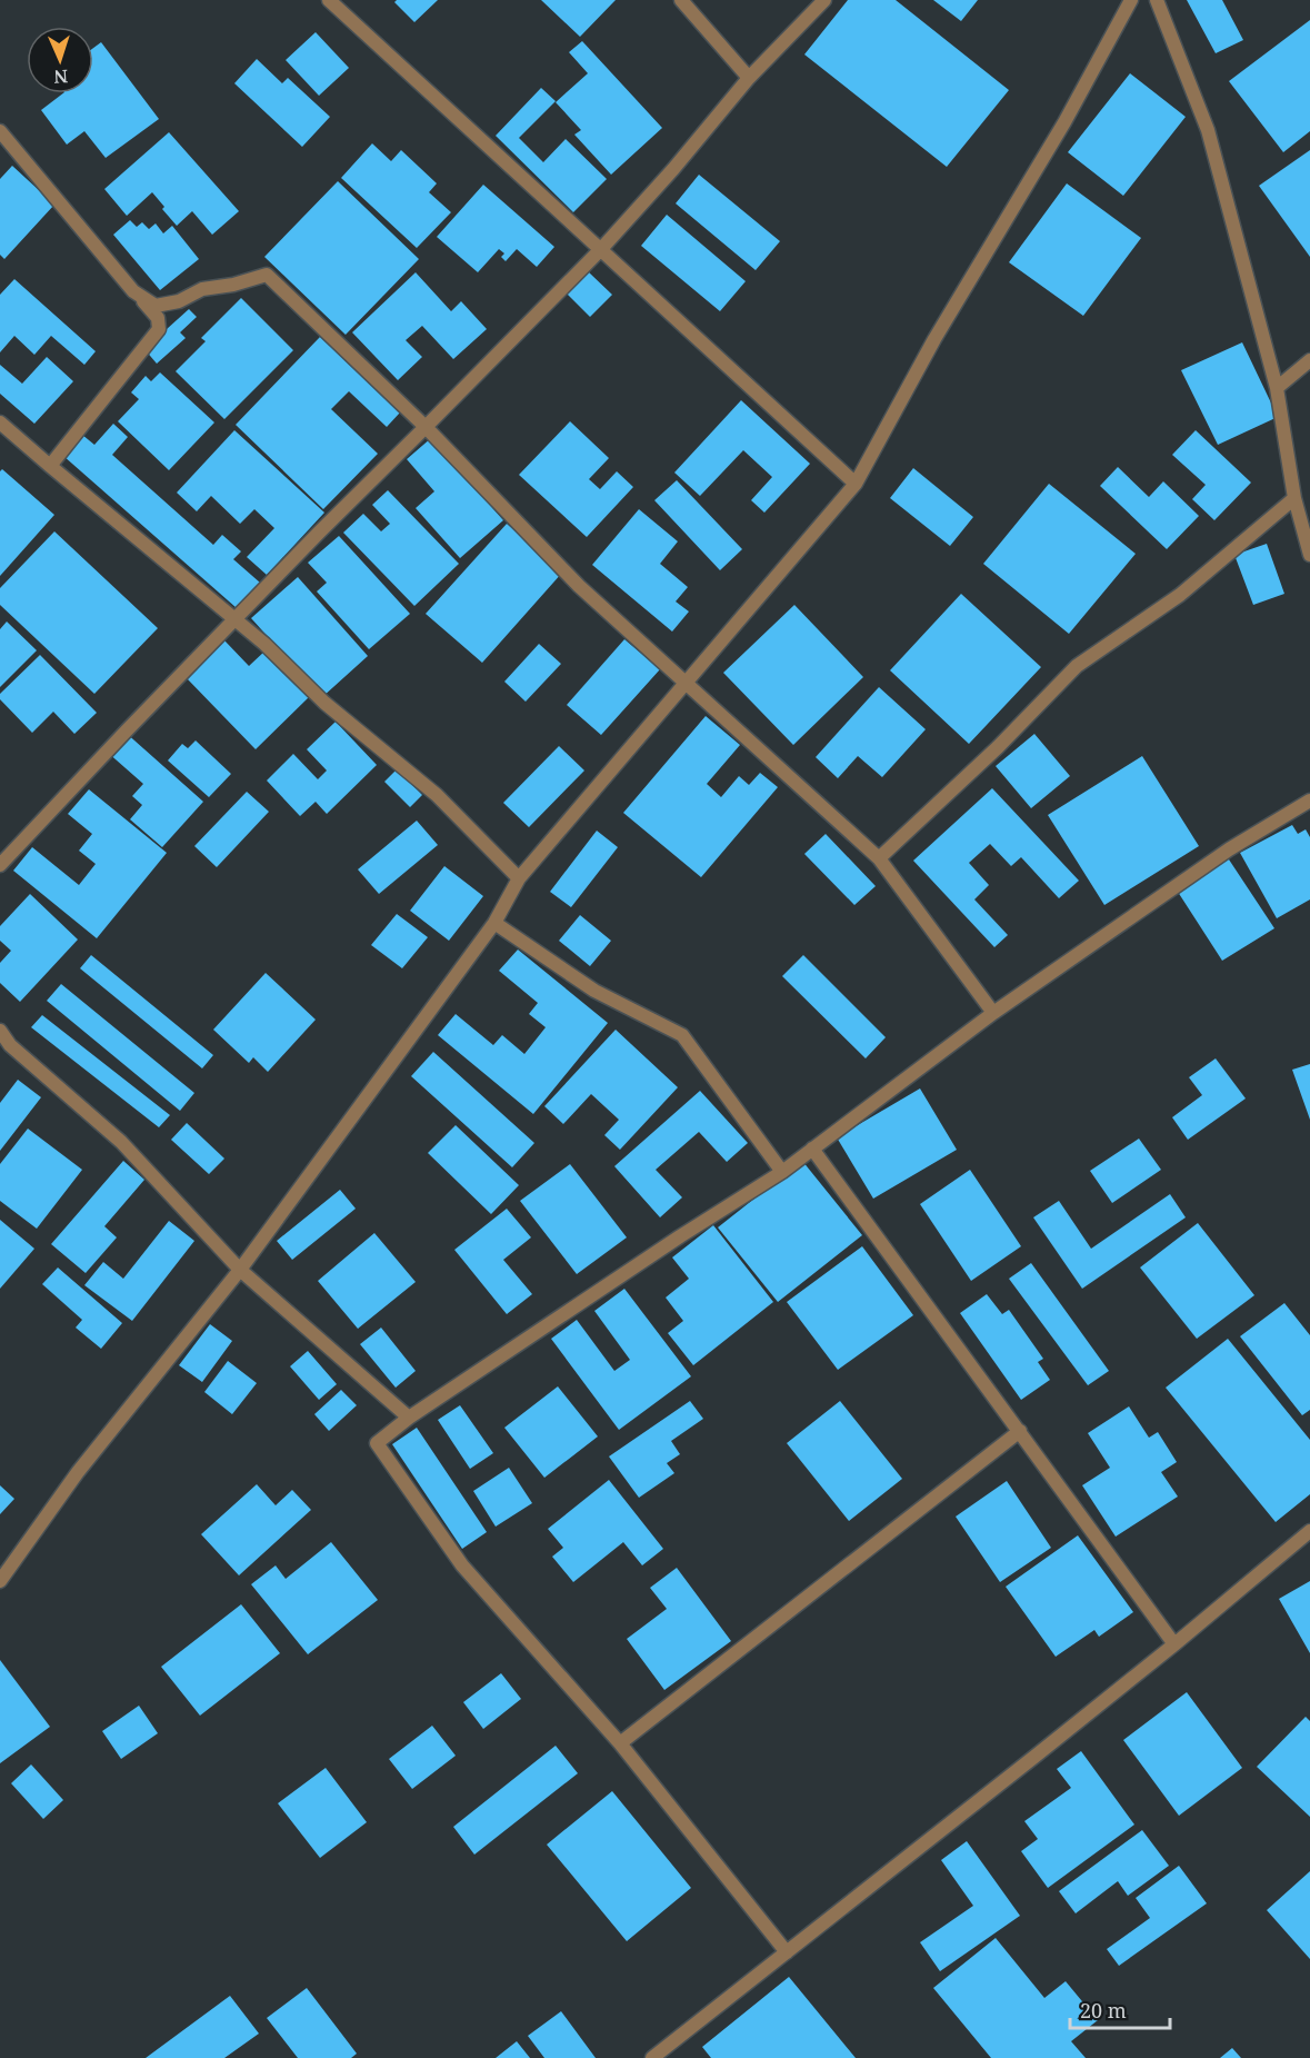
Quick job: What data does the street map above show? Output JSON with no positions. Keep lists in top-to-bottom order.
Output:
{
  "scale_bar": "20 m",
  "north": "bottom"
}
